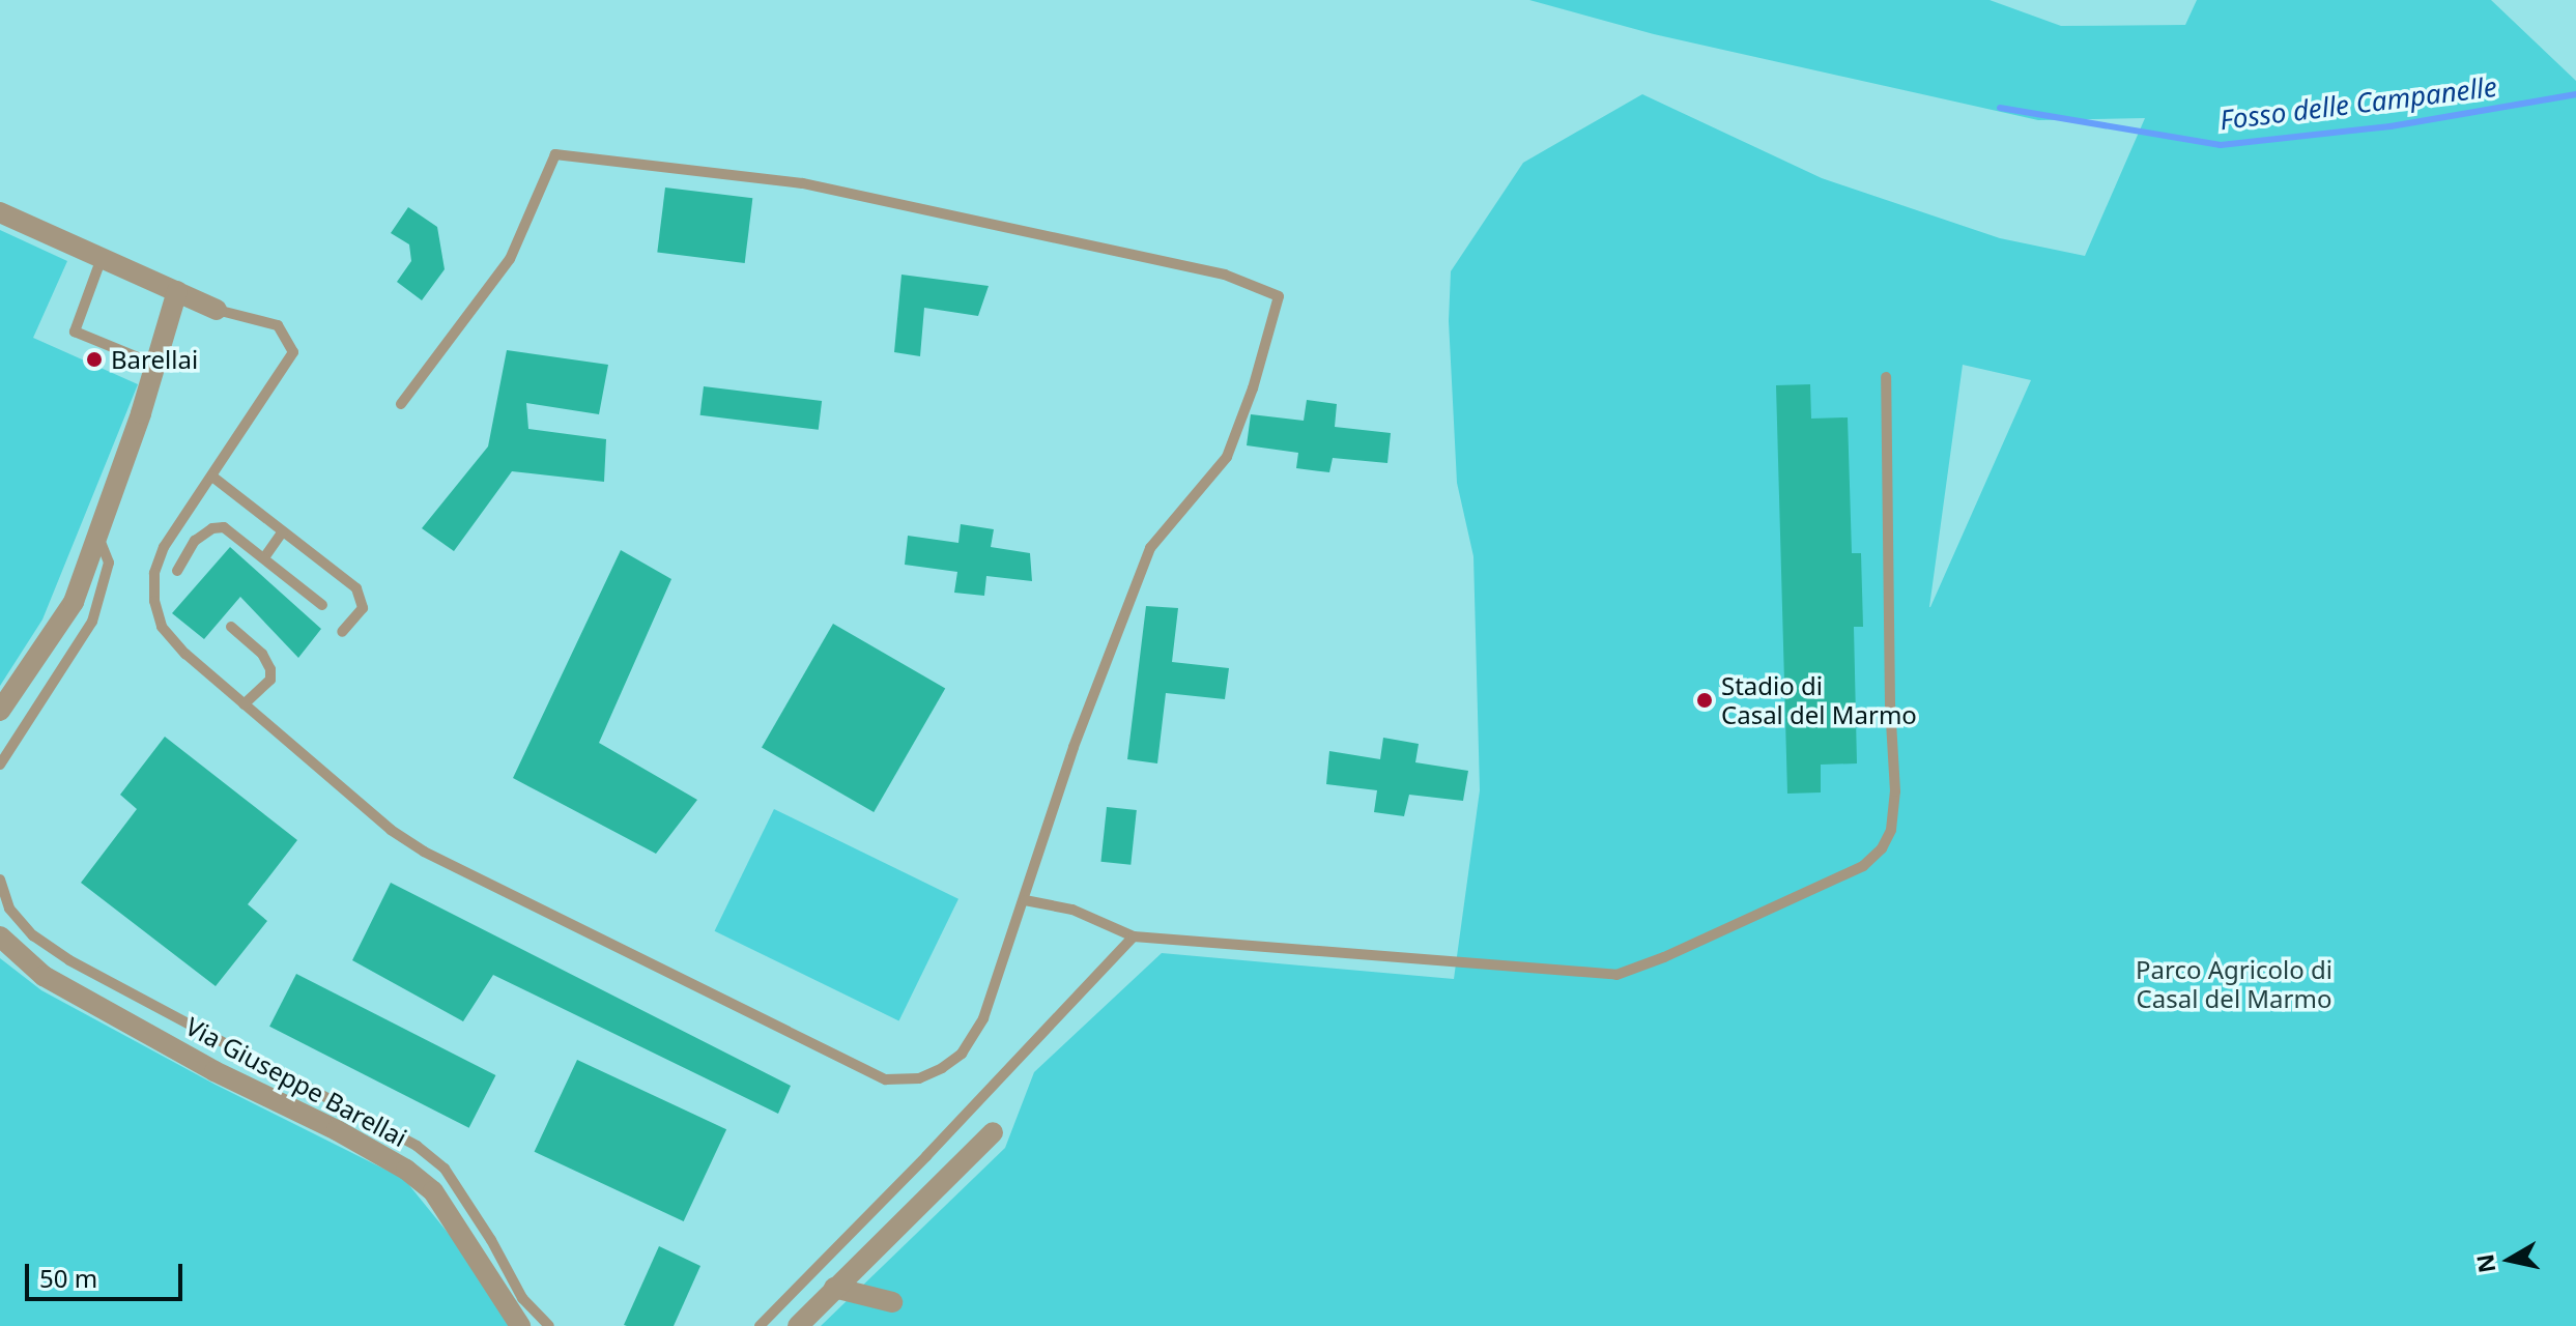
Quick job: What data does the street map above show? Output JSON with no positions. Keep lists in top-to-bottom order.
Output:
{
  "streets": {
    "street": ["Via Giuseppe Barellai"]
  },
  "water": ["Fosso delle Campanelle"],
  "parks": ["Parco Agricolo di Casal del Marmo"],
  "places": ["Barellai", "Stadio di Casal del Marmo"],
  "scale_bar": "50 m",
  "north": "left"
}
